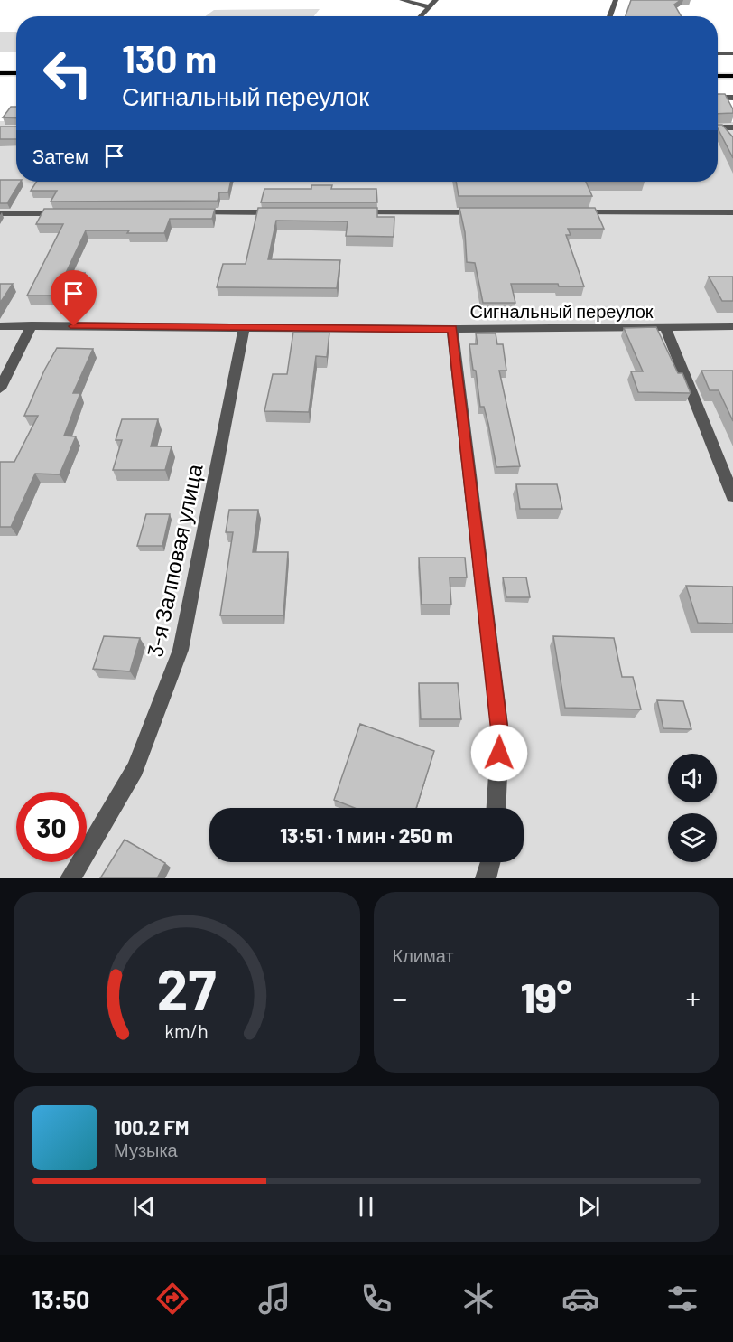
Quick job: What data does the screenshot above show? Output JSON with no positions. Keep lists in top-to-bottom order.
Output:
{
  "streets": {
    "street": ["Сигнальный переулок", "3-я Залповая улица"]
  },
  "crossings": [
    ["Сигнальный переулок", "3-я Залповая улица"]
  ],
  "page": {
    "turn": ["130 m", "Сигнальный переулок"],
    "then": "Затем",
    "limit": "30",
    "trip": "13:51 · 1 мин · 250 m",
    "tile": "Климат",
    "heat": ["−", "19°", "+"],
    "song": ["100.2 FM", "Музыка"],
    "tabs": "13:50",
    "gauge": ["27", "km/h"]
  }
}
